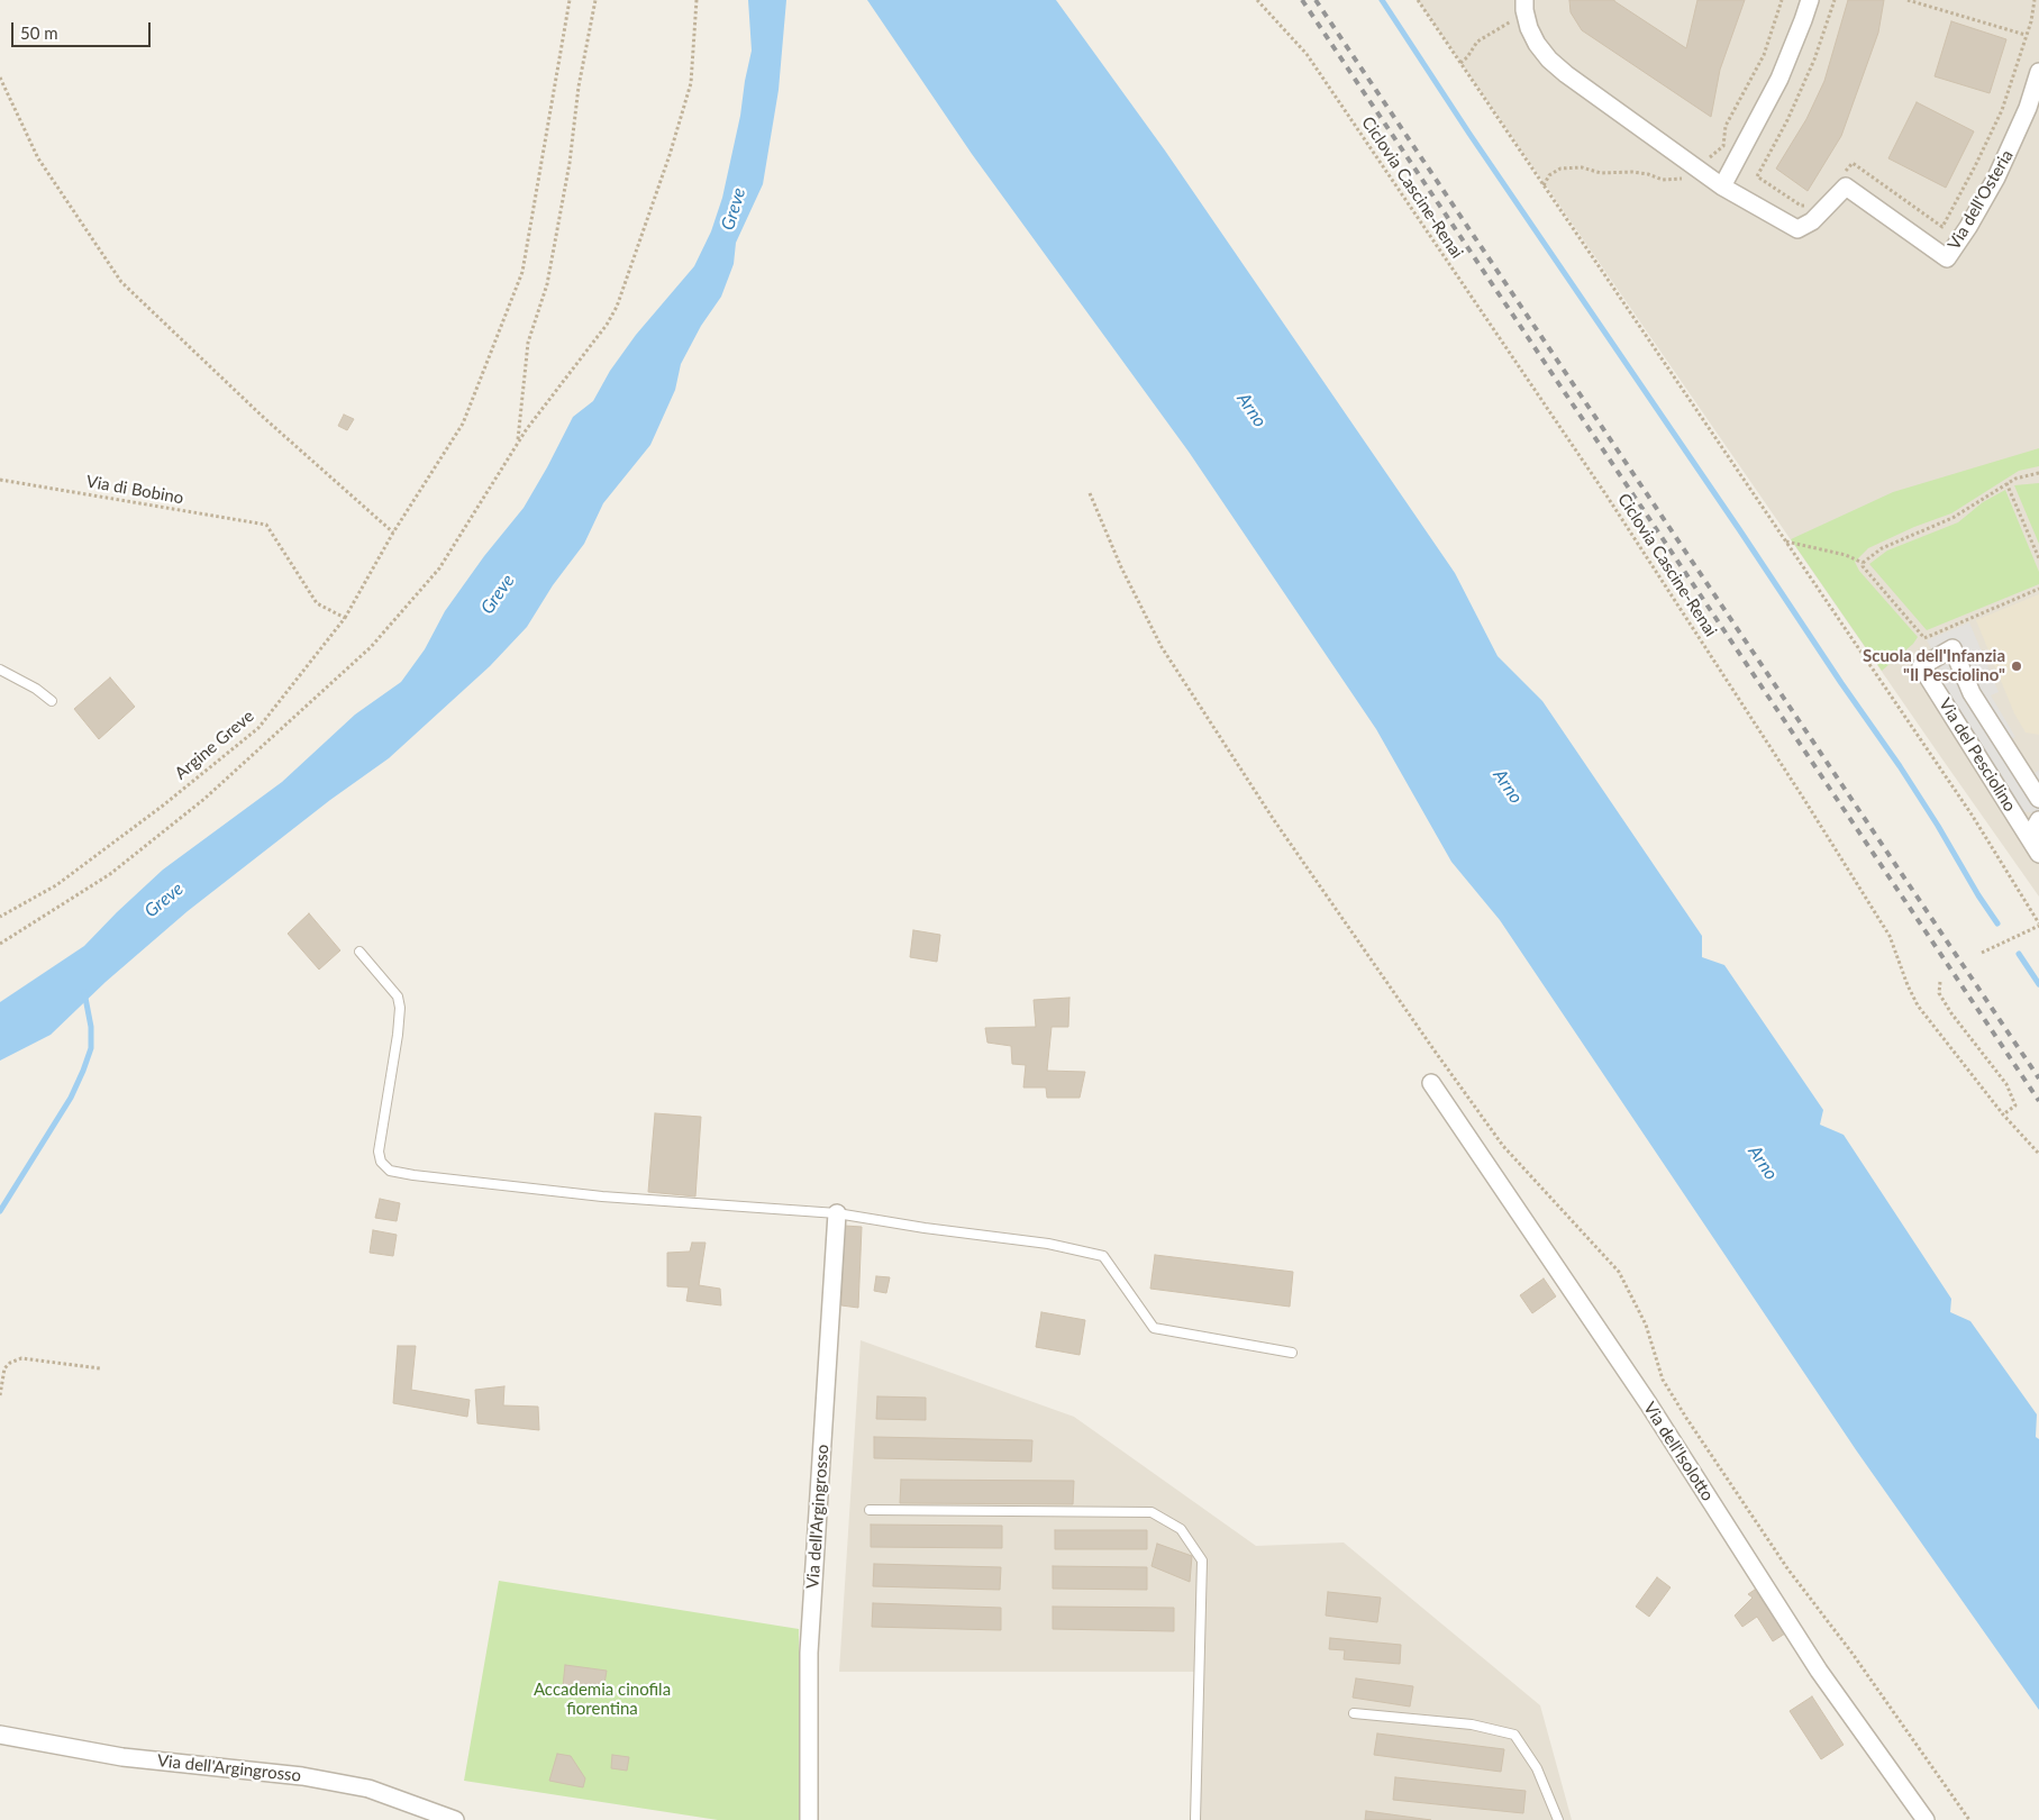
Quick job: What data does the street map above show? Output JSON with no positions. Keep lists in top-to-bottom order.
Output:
{
  "streets": {
    "street": [
      "Via dell'Osteria",
      "Via del Pesciolino",
      "Via dell'Isolotto",
      "Via dell'Argingrosso"
    ],
    "path": ["Ciclovia Cascine-Renai", "Via di Bobino", "Argine Greve"]
  },
  "crossings": [
    ["Via di Bobino", "Argine Greve"]
  ],
  "water": ["Greve", "Arno"],
  "parks": ["Accademia cinofila fiorentina"],
  "places": ["Scuola dell'Infanzia \"Il Pesciolino\""],
  "scale_bar": "50 m"
}
